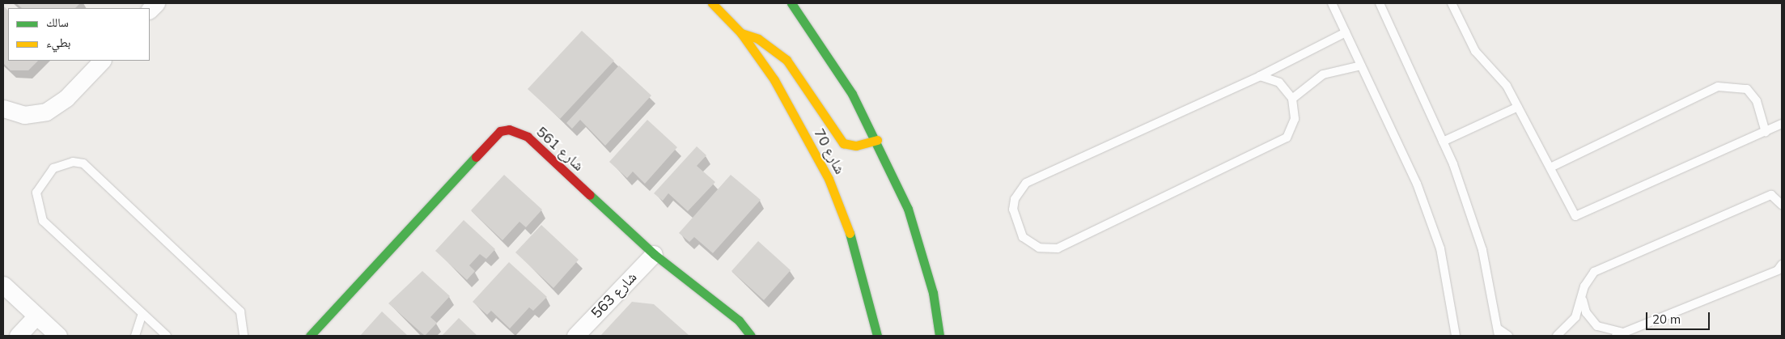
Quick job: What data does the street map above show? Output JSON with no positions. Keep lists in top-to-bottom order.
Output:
{
  "streets": {
    "main road": ["شارع 561", "شارع 70"],
    "street": ["شارع 563"]
  },
  "crossings": [
    ["شارع 561", "شارع 563"]
  ],
  "legend": ["سالك", "بطيء"],
  "scale_bar": "20 m"
}
